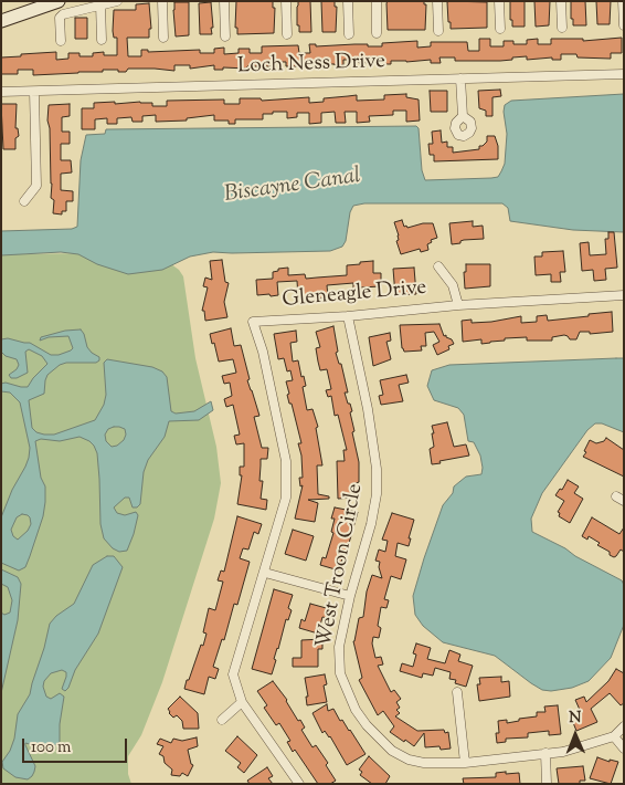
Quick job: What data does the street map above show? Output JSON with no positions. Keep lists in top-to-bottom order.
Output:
{
  "streets": {
    "street": ["Loch Ness Drive", "Gleneagle Drive", "West Troon Circle"]
  },
  "crossings": [
    ["Gleneagle Drive", "West Troon Circle"]
  ],
  "water": ["Biscayne Canal"],
  "scale_bar": "100 m",
  "north": "top"
}
